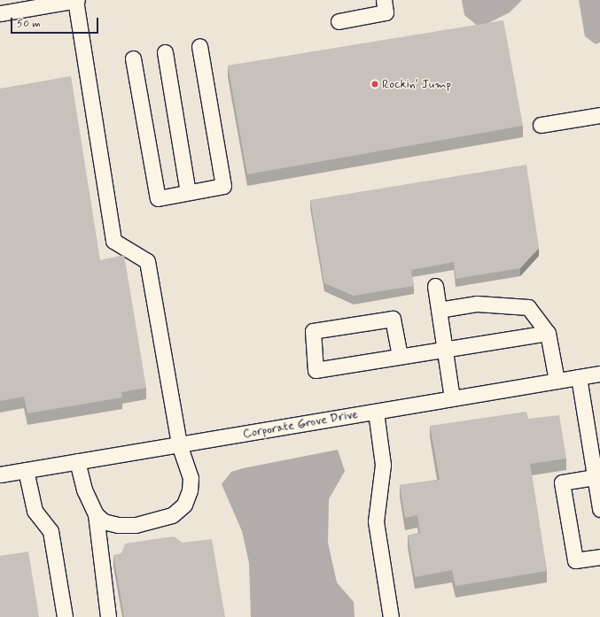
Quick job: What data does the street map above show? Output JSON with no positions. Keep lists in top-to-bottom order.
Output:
{
  "streets": {
    "street": ["Corporate Grove Drive"]
  },
  "places": ["Rockin' Jump"],
  "scale_bar": "50 m"
}
